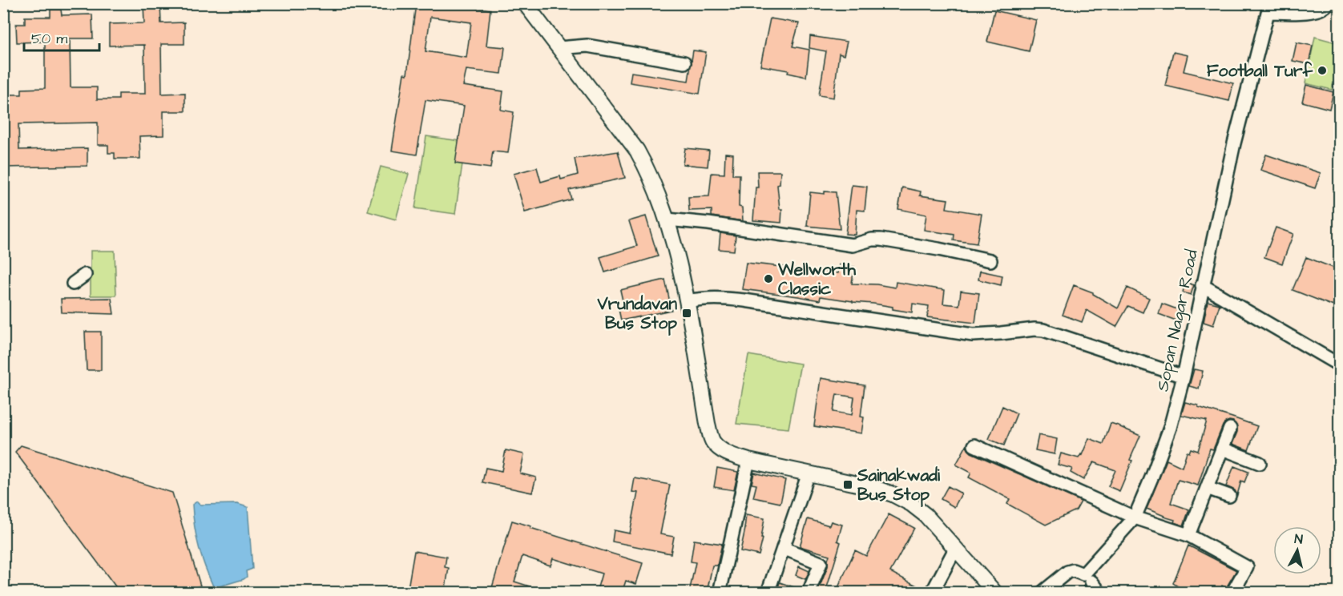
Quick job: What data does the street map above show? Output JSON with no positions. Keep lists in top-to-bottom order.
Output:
{
  "streets": {
    "street": ["Sopan Nagar Road"]
  },
  "places": {
    "other": ["Football Turf", "Wellworth Classic"],
    "transit": ["Vrundavan Bus Stop", "Sainakwadi Bus Stop"]
  },
  "scale_bar": "50 m",
  "north": "top"
}
